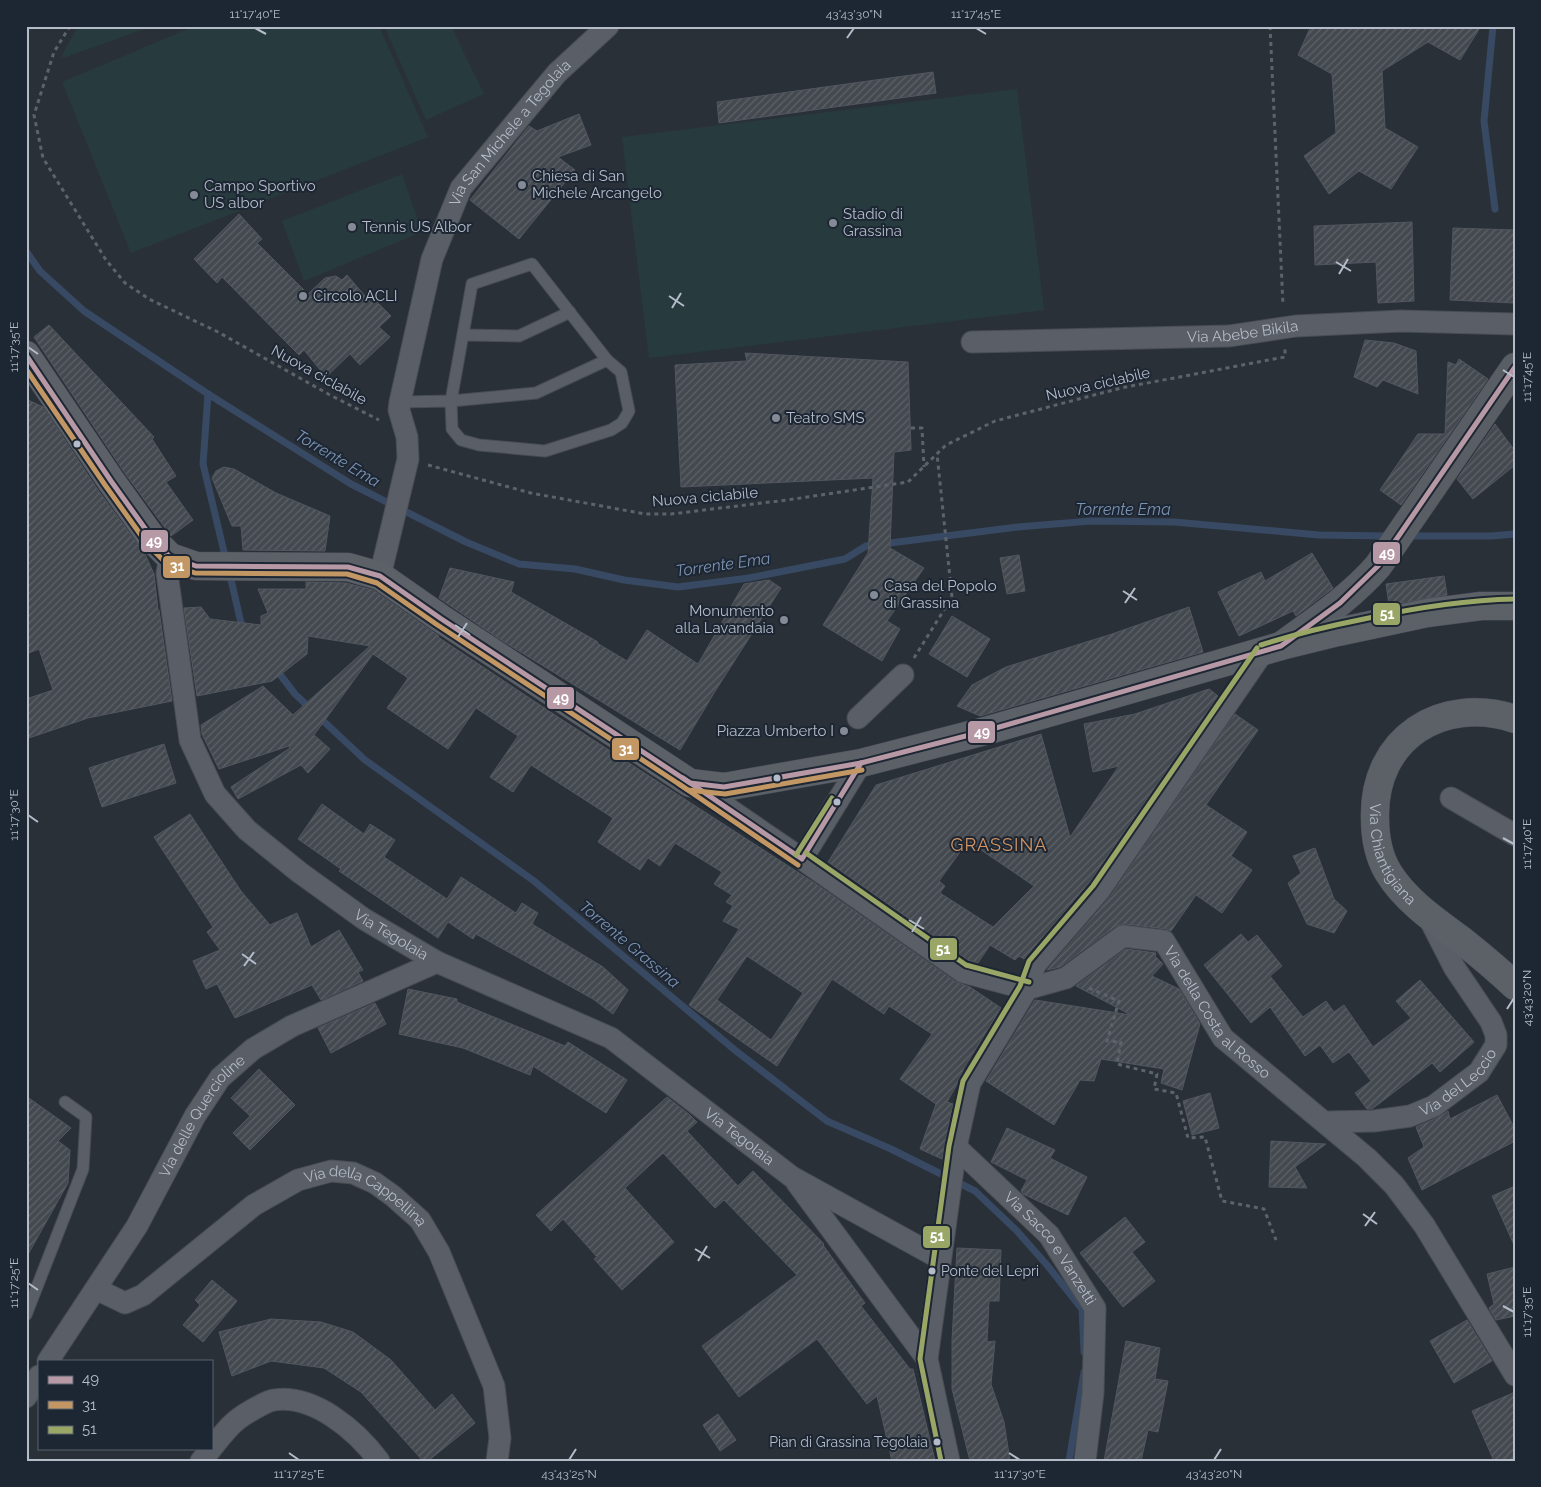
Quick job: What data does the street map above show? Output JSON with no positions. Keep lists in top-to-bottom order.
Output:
{
  "streets": {
    "main road": ["Via Chiantigiana"],
    "street": [
      "Via San Michele a Tegolaia",
      "Via Abebe Bikila",
      "Via Tegolaia",
      "Via della Costa al Rosso",
      "Via del Leccio",
      "Via delle Quercioline",
      "Via della Cappellina",
      "Via Sacco e Vanzetti"
    ],
    "path": ["Nuova ciclabile"]
  },
  "crossings": [
    ["Via San Michele a Tegolaia", "Nuova ciclabile"],
    ["Via Abebe Bikila", "Nuova ciclabile"],
    ["Via Chiantigiana", "Via del Leccio"],
    ["Via Tegolaia", "Via delle Quercioline"],
    ["Via della Costa al Rosso", "Via del Leccio"],
    ["Via delle Quercioline", "Via della Cappellina"]
  ],
  "districts": ["GRASSINA"],
  "water": ["Torrente Ema", "Torrente Grassina"],
  "places": [
    "Chiesa di San Michele Arcangelo",
    "Campo Sportivo US albor",
    "Stadio di Grassina",
    "Tennis US Albor",
    "Circolo ACLI",
    "Teatro SMS",
    "Casa del Popolo di Grassina",
    "Monumento alla Lavandaia",
    "Piazza Umberto I",
    "Ponte del Lepri",
    "Pian di Grassina Tegolaia"
  ],
  "lines": ["transit line 49", "transit line 31", "transit line 51"],
  "legend": ["49", "31", "51"],
  "coordinates": [
    "11°17'40\"E",
    "43°43'30\"N",
    "11°17'45\"E",
    "11°17'35\"E",
    "11°17'30\"E",
    "43°43'20\"N",
    "11°17'25\"E",
    "43°43'25\"N"
  ]
}
